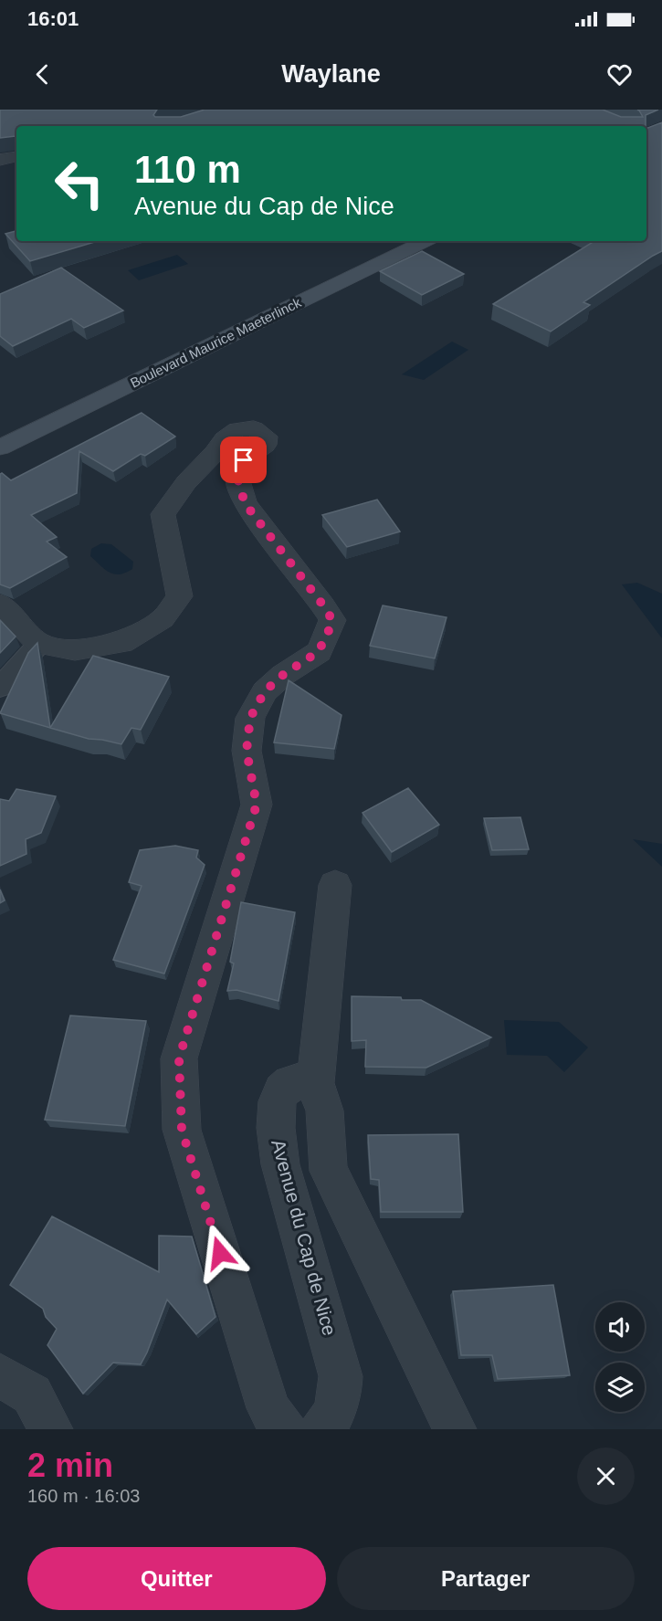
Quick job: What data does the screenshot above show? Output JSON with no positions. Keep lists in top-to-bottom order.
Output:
{
  "streets": {
    "main road": ["Boulevard Maurice Maeterlinck"],
    "street": ["Avenue du Cap de Nice"]
  },
  "page": {
    "status": "16:01",
    "header": "Waylane",
    "turn": ["110 m", "Avenue du Cap de Nice"],
    "heading": ["2 min", "160 m · 16:03"],
    "buttons": ["Quitter", "Partager"]
  }
}
